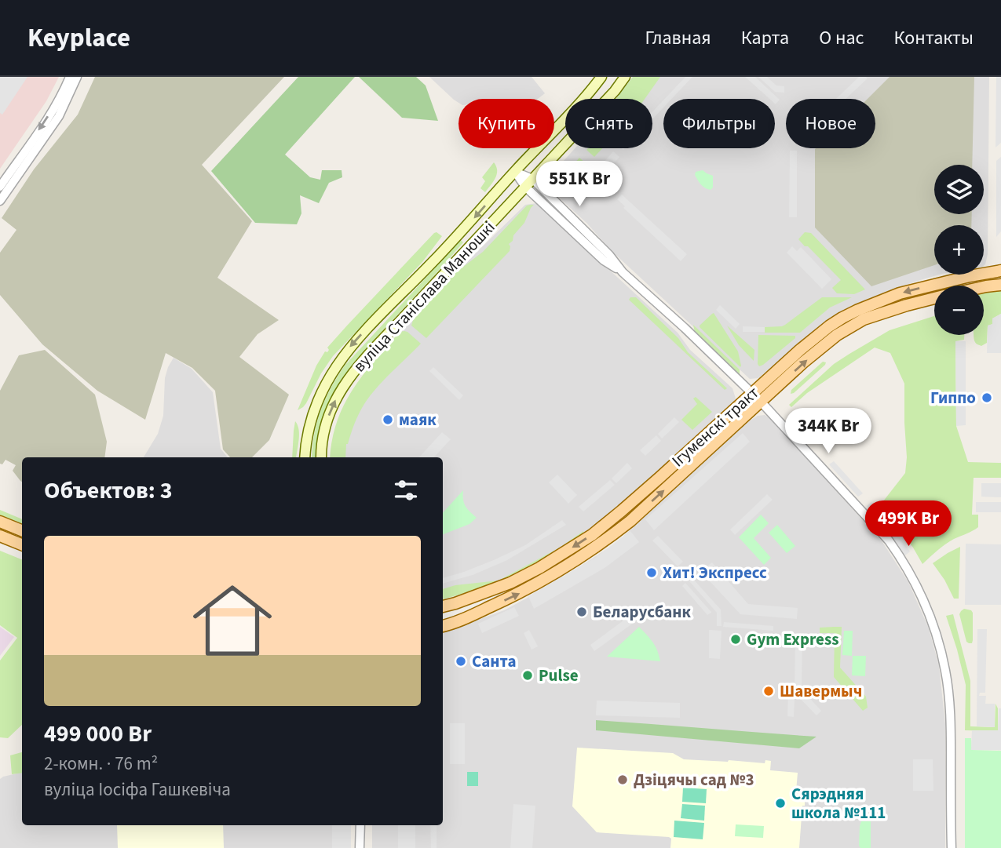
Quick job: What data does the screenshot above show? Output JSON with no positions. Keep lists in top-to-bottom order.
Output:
{
  "streets": {
    "main road": ["вуліца Станіслава Манюшкі", "Ігуменскі тракт"]
  },
  "places": [
    "Гиппо",
    "маяк",
    "Хит! Экспресс",
    "Беларусбанк",
    "Gym Express",
    "Санта",
    "Pulse",
    "Шавермыч",
    "Дзіцячы сад №3",
    "Сярэдняя школа №111"
  ],
  "page": {
    "header": "Keyplace",
    "nav": [
      "Главная",
      "Карта",
      "О нас",
      "Контакты"
    ],
    "chip": [
      "Купить",
      "Снять",
      "Фильтры",
      "Новое"
    ],
    "price": ["551K Br", "344K Br", "499K Br"],
    "map_buttons": ["+", "−"],
    "heading": "Объектов: 3",
    "list": [
      {
        "name": "499 000 Br",
        "note": "2-комн. · 76 m² · вуліца Іосіфа Гашкевіча"
      }
    ]
  }
}
